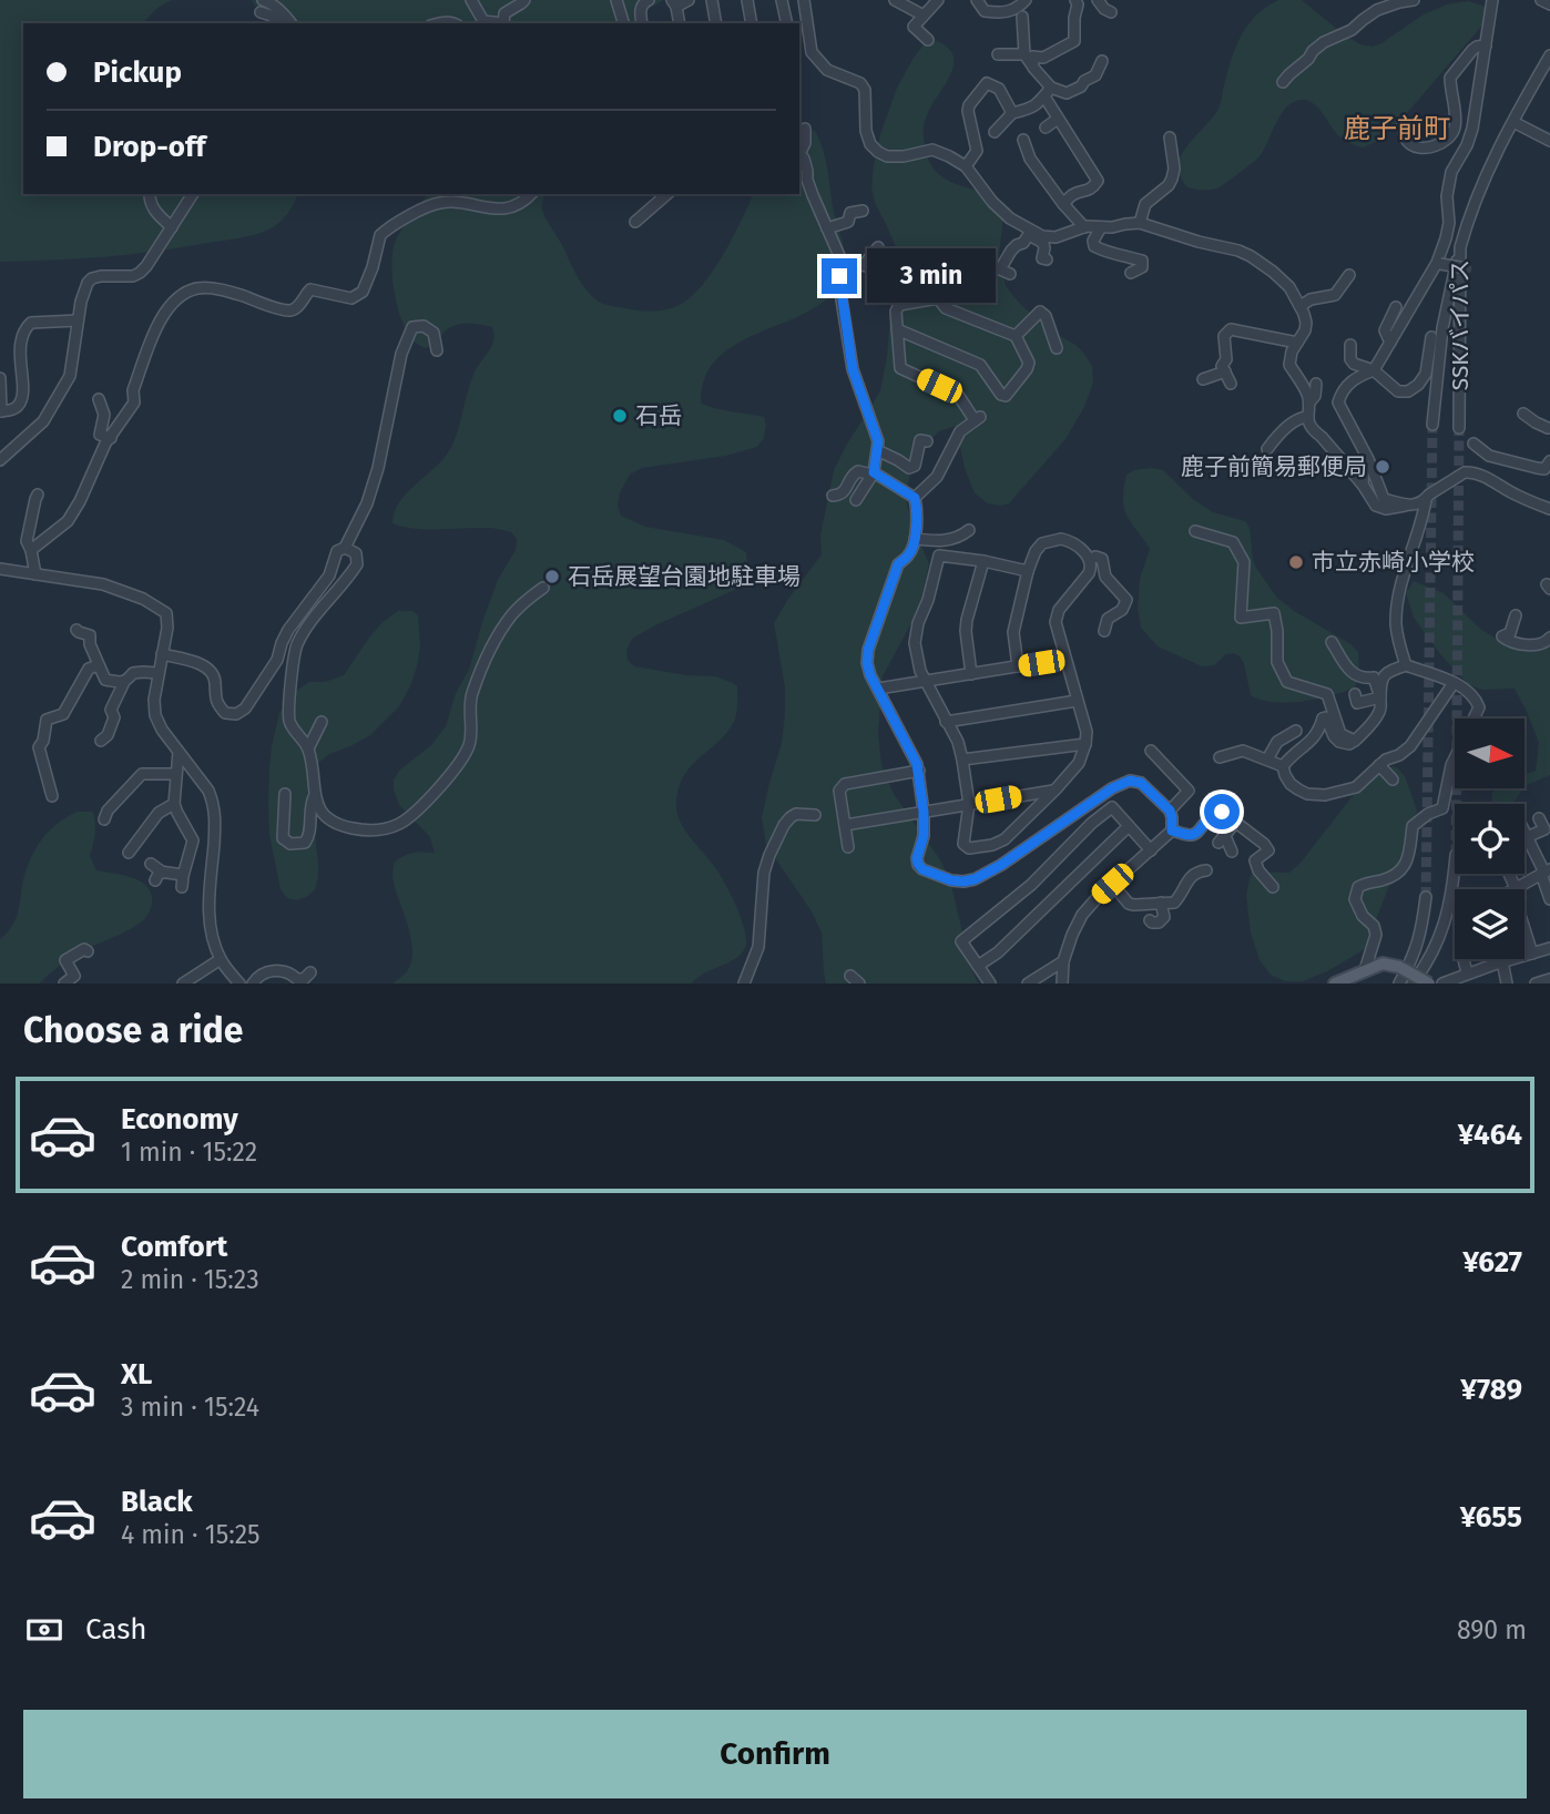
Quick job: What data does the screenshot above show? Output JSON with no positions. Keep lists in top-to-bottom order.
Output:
{
  "streets": {
    "street": ["SSKバイパス"]
  },
  "districts": ["鹿子前町"],
  "places": [
    "石岳",
    "鹿子前簡易郵便局",
    "市立赤崎小学校",
    "石岳展望台園地駐車場"
  ],
  "north": "right",
  "page": {
    "banner": ["Pickup", "Drop-off"],
    "bubble": "3 min",
    "heading": "Choose a ride",
    "list": [
      {
        "name": "Economy",
        "note": "1 min · 15:22",
        "value": "¥464"
      },
      {
        "name": "Comfort",
        "note": "2 min · 15:23",
        "value": "¥627"
      },
      {
        "name": "XL",
        "note": "3 min · 15:24",
        "value": "¥789"
      },
      {
        "name": "Black",
        "note": "4 min · 15:25",
        "value": "¥655"
      }
    ],
    "pay": ["Cash", "890 m"],
    "buttons": "Confirm"
  }
}
